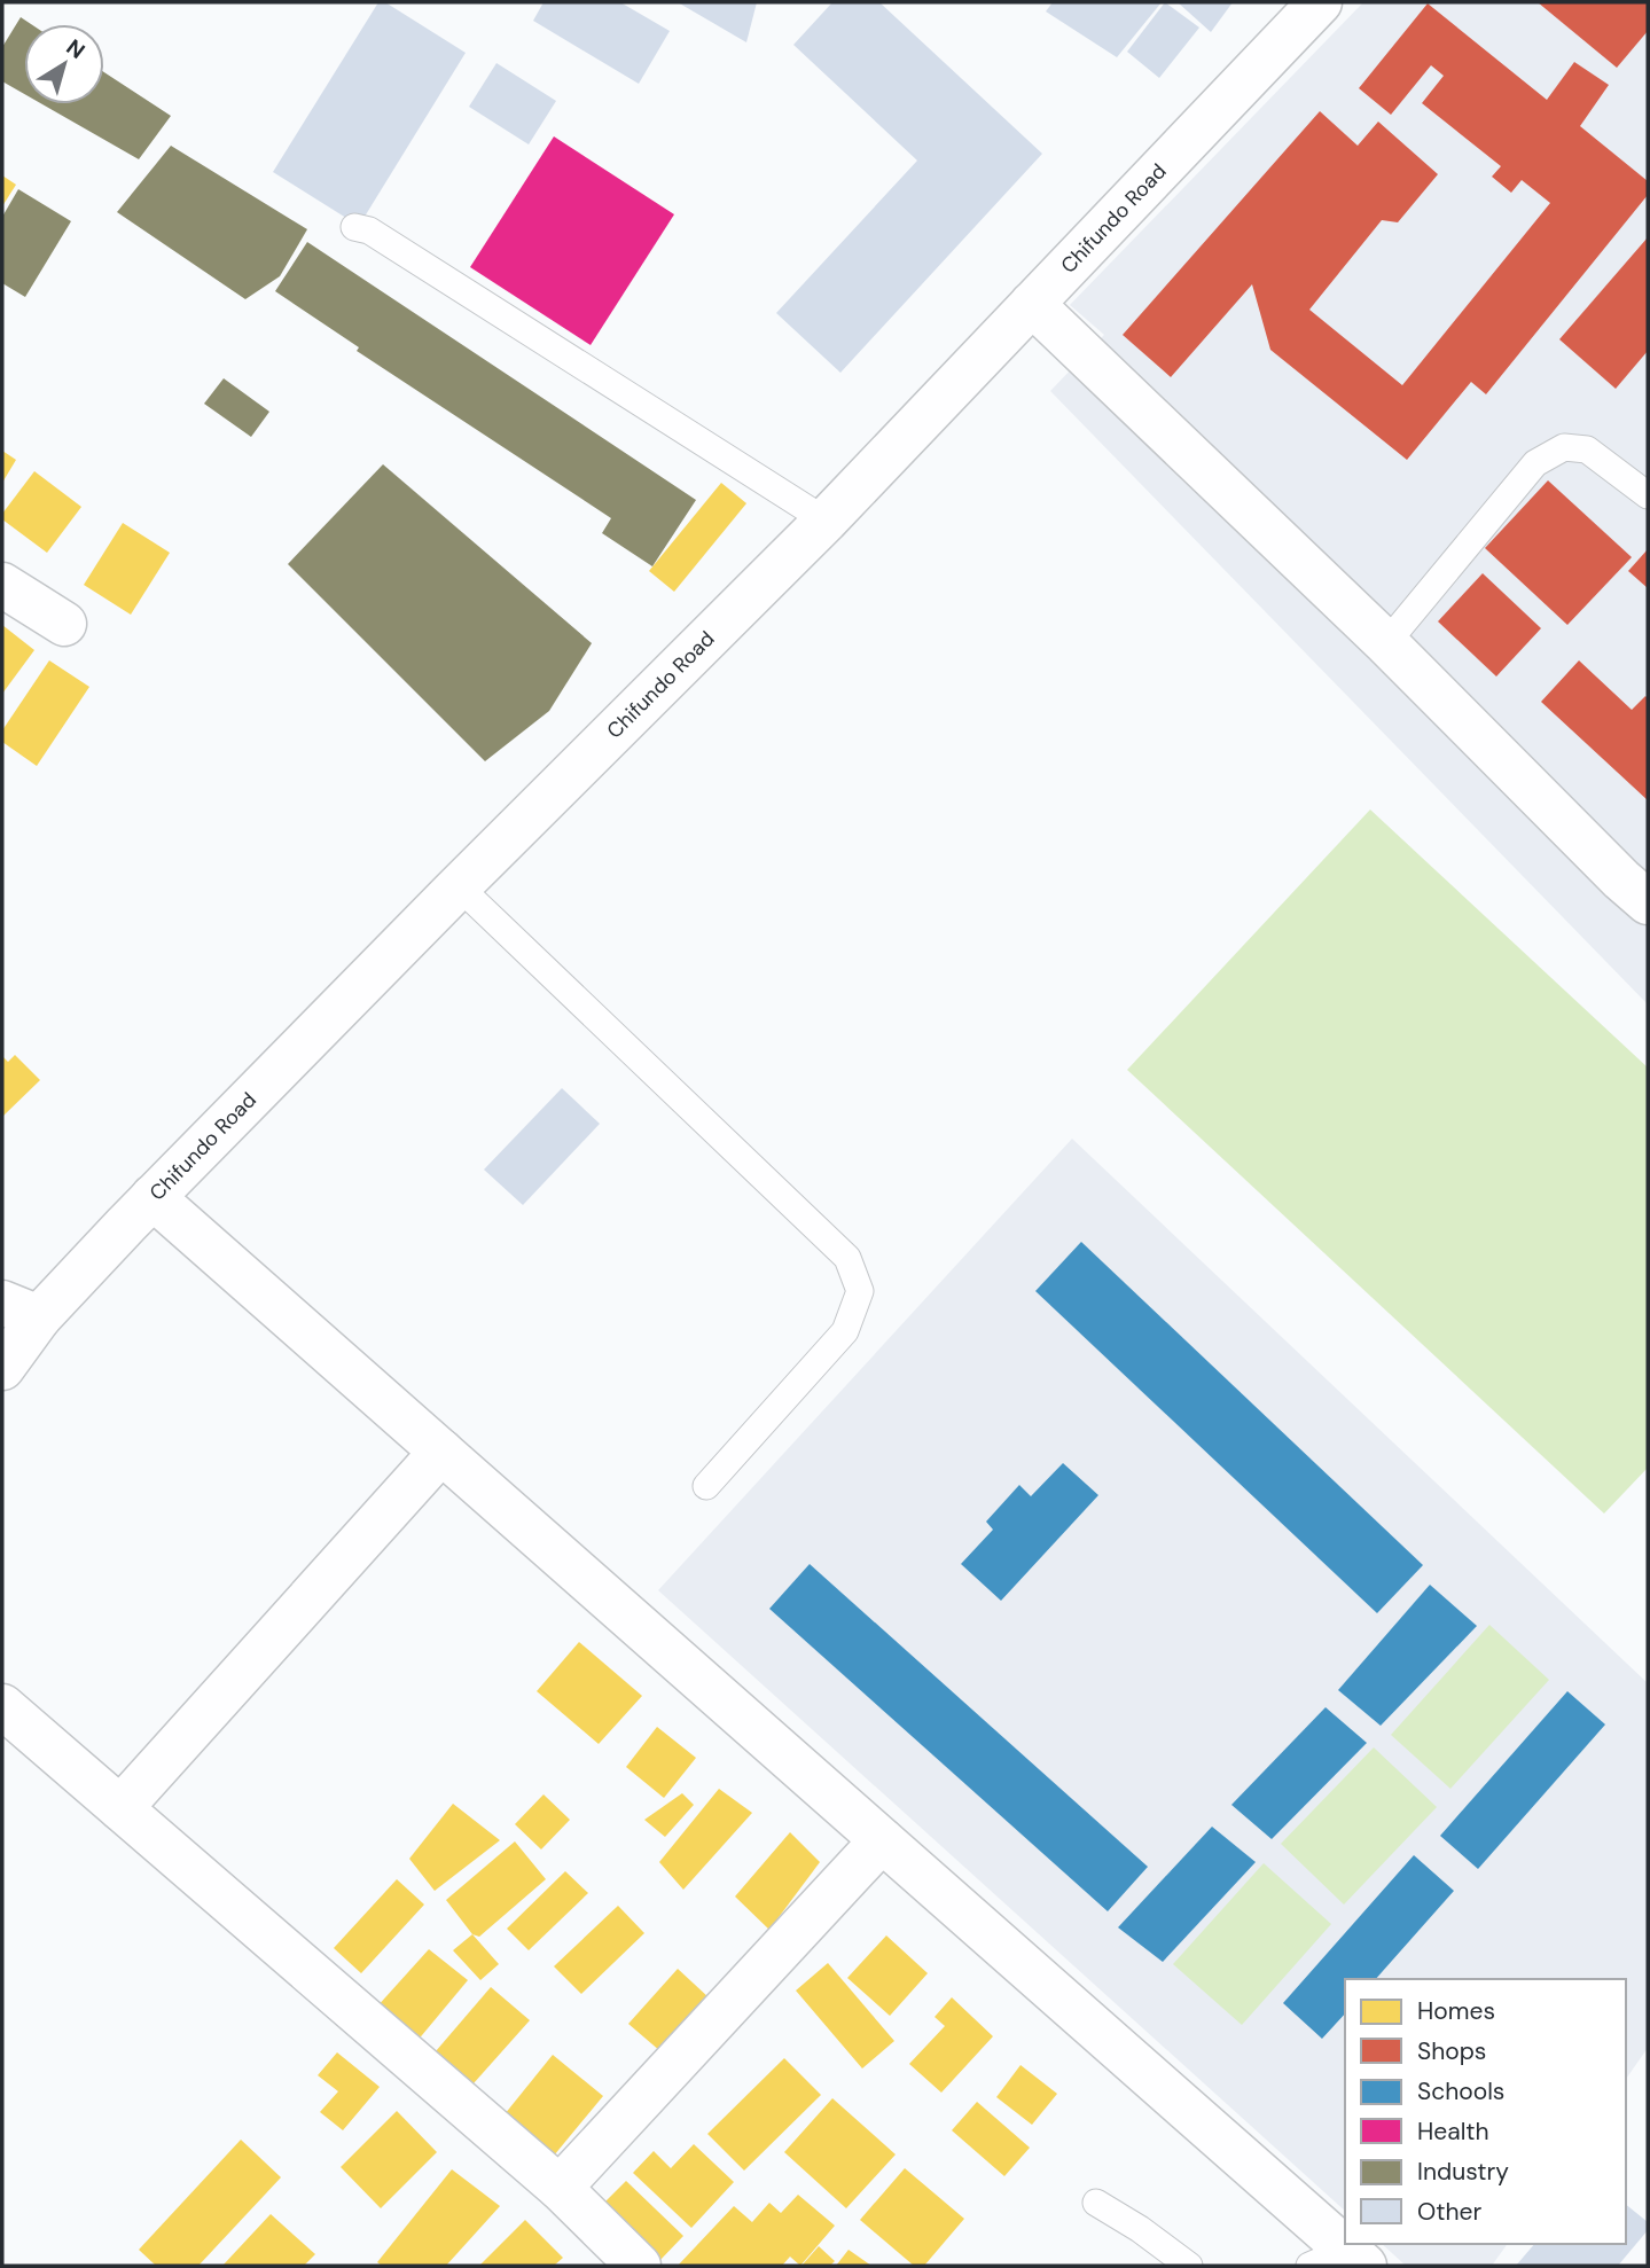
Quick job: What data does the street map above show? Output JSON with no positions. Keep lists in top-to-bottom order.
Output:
{
  "streets": {
    "street": ["Chifundo Road"]
  },
  "legend": [
    "Homes",
    "Shops",
    "Schools",
    "Health",
    "Industry",
    "Other"
  ],
  "north": "top right"
}
